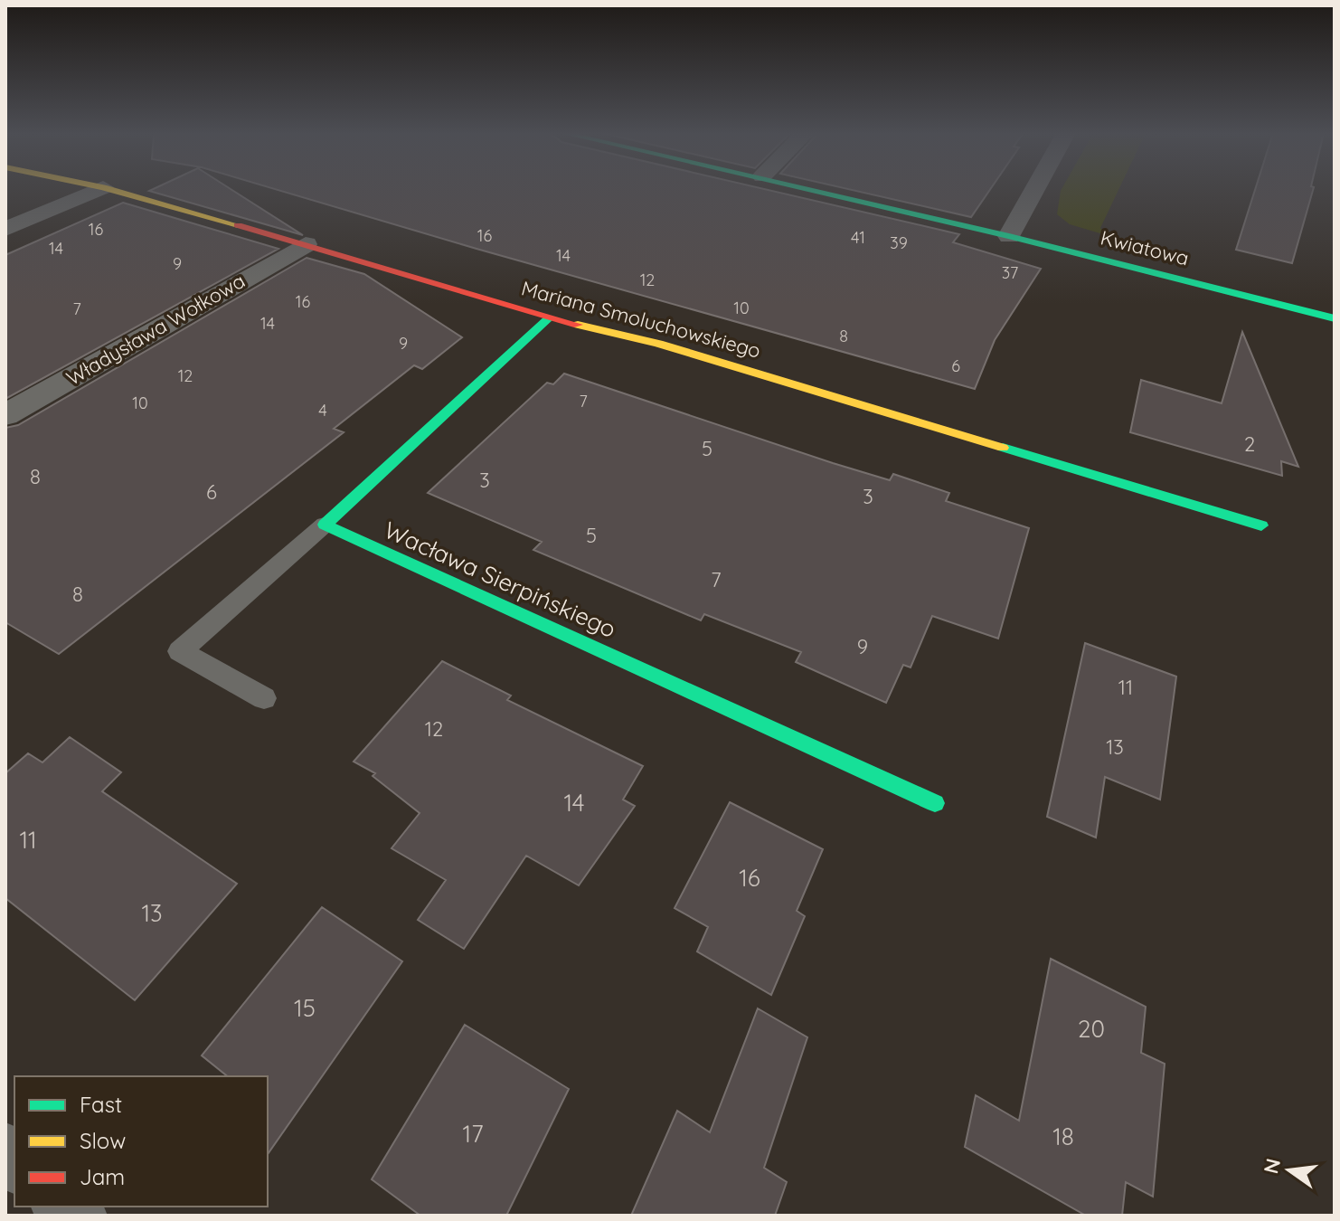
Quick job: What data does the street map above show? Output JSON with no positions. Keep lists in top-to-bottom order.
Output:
{
  "streets": {
    "street": [
      "Kwiatowa",
      "Mariana Smoluchowskiego",
      "Władysława Wołkowa",
      "Wacława Sierpińskiego"
    ]
  },
  "crossings": [
    ["Mariana Smoluchowskiego", "Władysława Wołkowa"]
  ],
  "house_numbers": [
    "16",
    "16",
    "41",
    "39",
    "14",
    "14",
    "9",
    "37",
    "12",
    "16",
    "10",
    "7",
    "14",
    "8",
    "9",
    "6",
    "12",
    "7",
    "10",
    "4",
    "2",
    "5",
    "8",
    "3",
    "6",
    "3",
    "5",
    "7",
    "8",
    "9",
    "11",
    "12",
    "13",
    "14",
    "11",
    "16",
    "13",
    "15",
    "20",
    "17",
    "18"
  ],
  "legend": ["Fast", "Slow", "Jam"],
  "north": "left"
}
